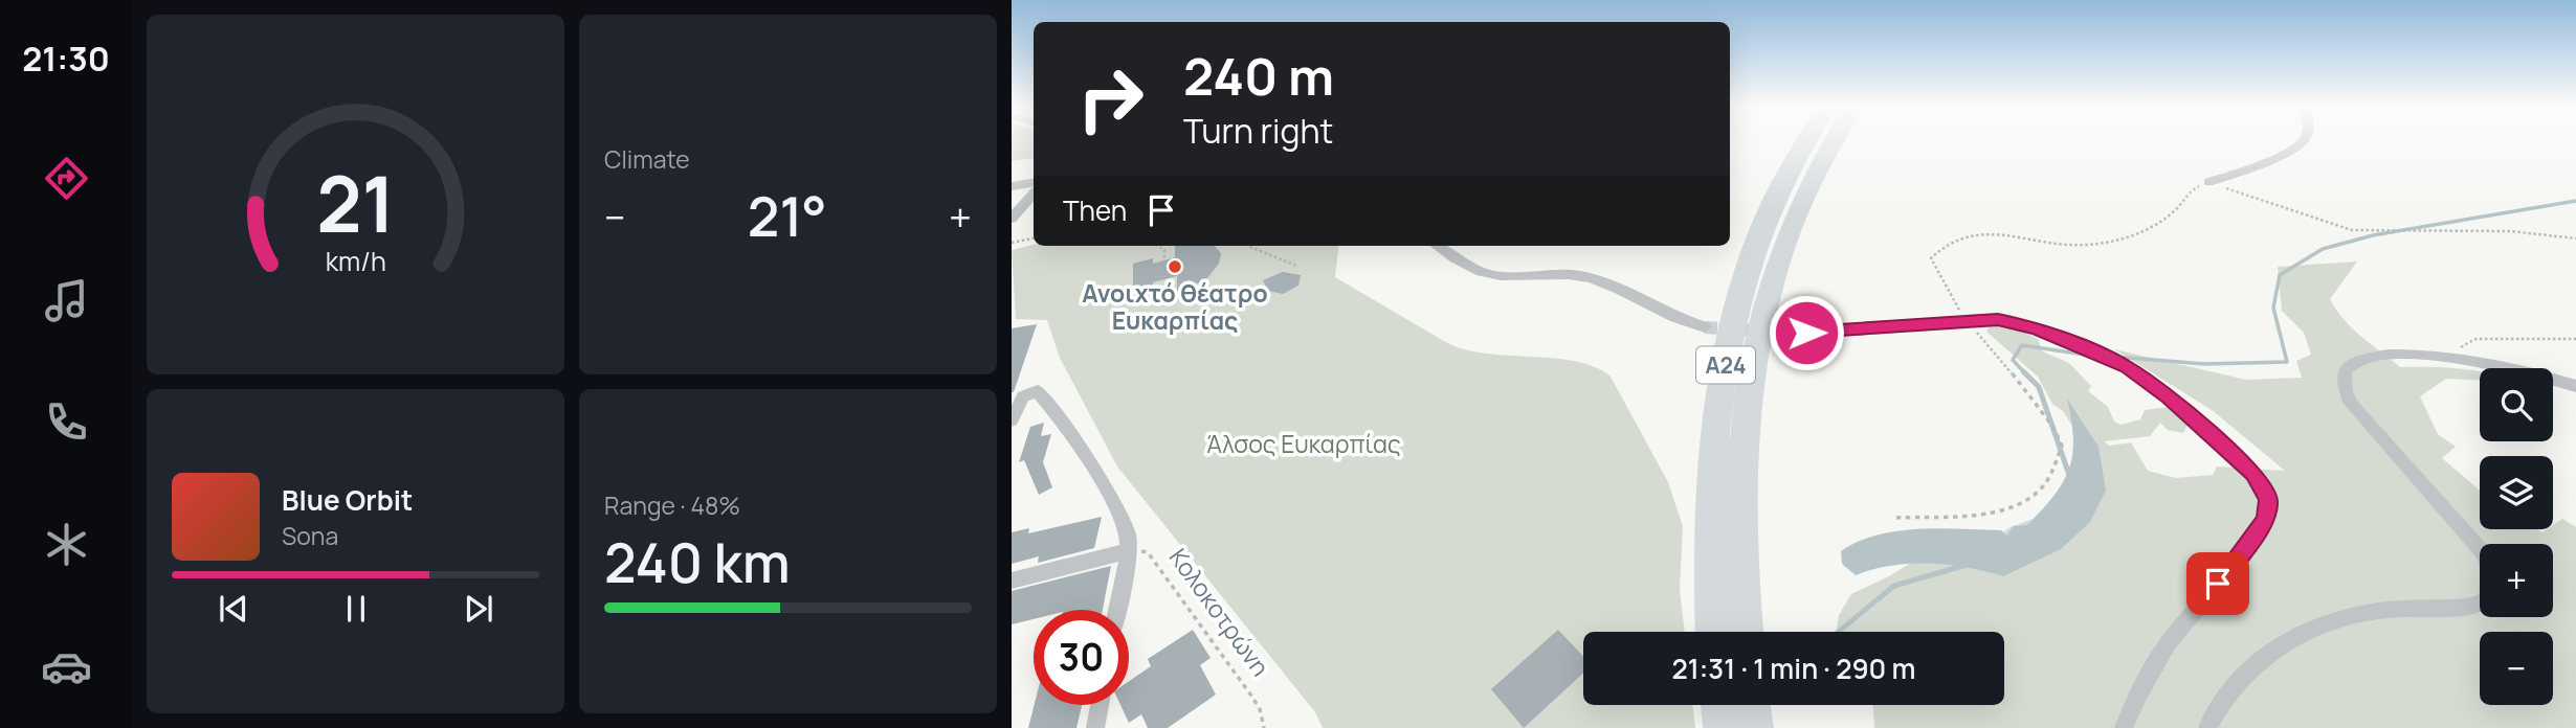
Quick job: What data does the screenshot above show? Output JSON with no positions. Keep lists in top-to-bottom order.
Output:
{
  "streets": {
    "highway": ["Α24"],
    "path": ["Κολοκοτρώνη"]
  },
  "parks": ["Άλσος Ευκαρπίας"],
  "places": ["Ανοιχτό θέατρο Ευκαρπίας"],
  "page": {
    "tabs": "21:30",
    "tile": [
      "Climate",
      ["Range · 48%", "240 km"]
    ],
    "turn": ["240 m", "Turn right"],
    "then": "Then",
    "heat": ["−", "21°", "+"],
    "map_buttons": ["+", "−"],
    "song": ["Blue Orbit", "Sona"],
    "limit": "30",
    "trip": "21:31 · 1 min · 290 m",
    "gauge": ["21", "km/h"]
  }
}
